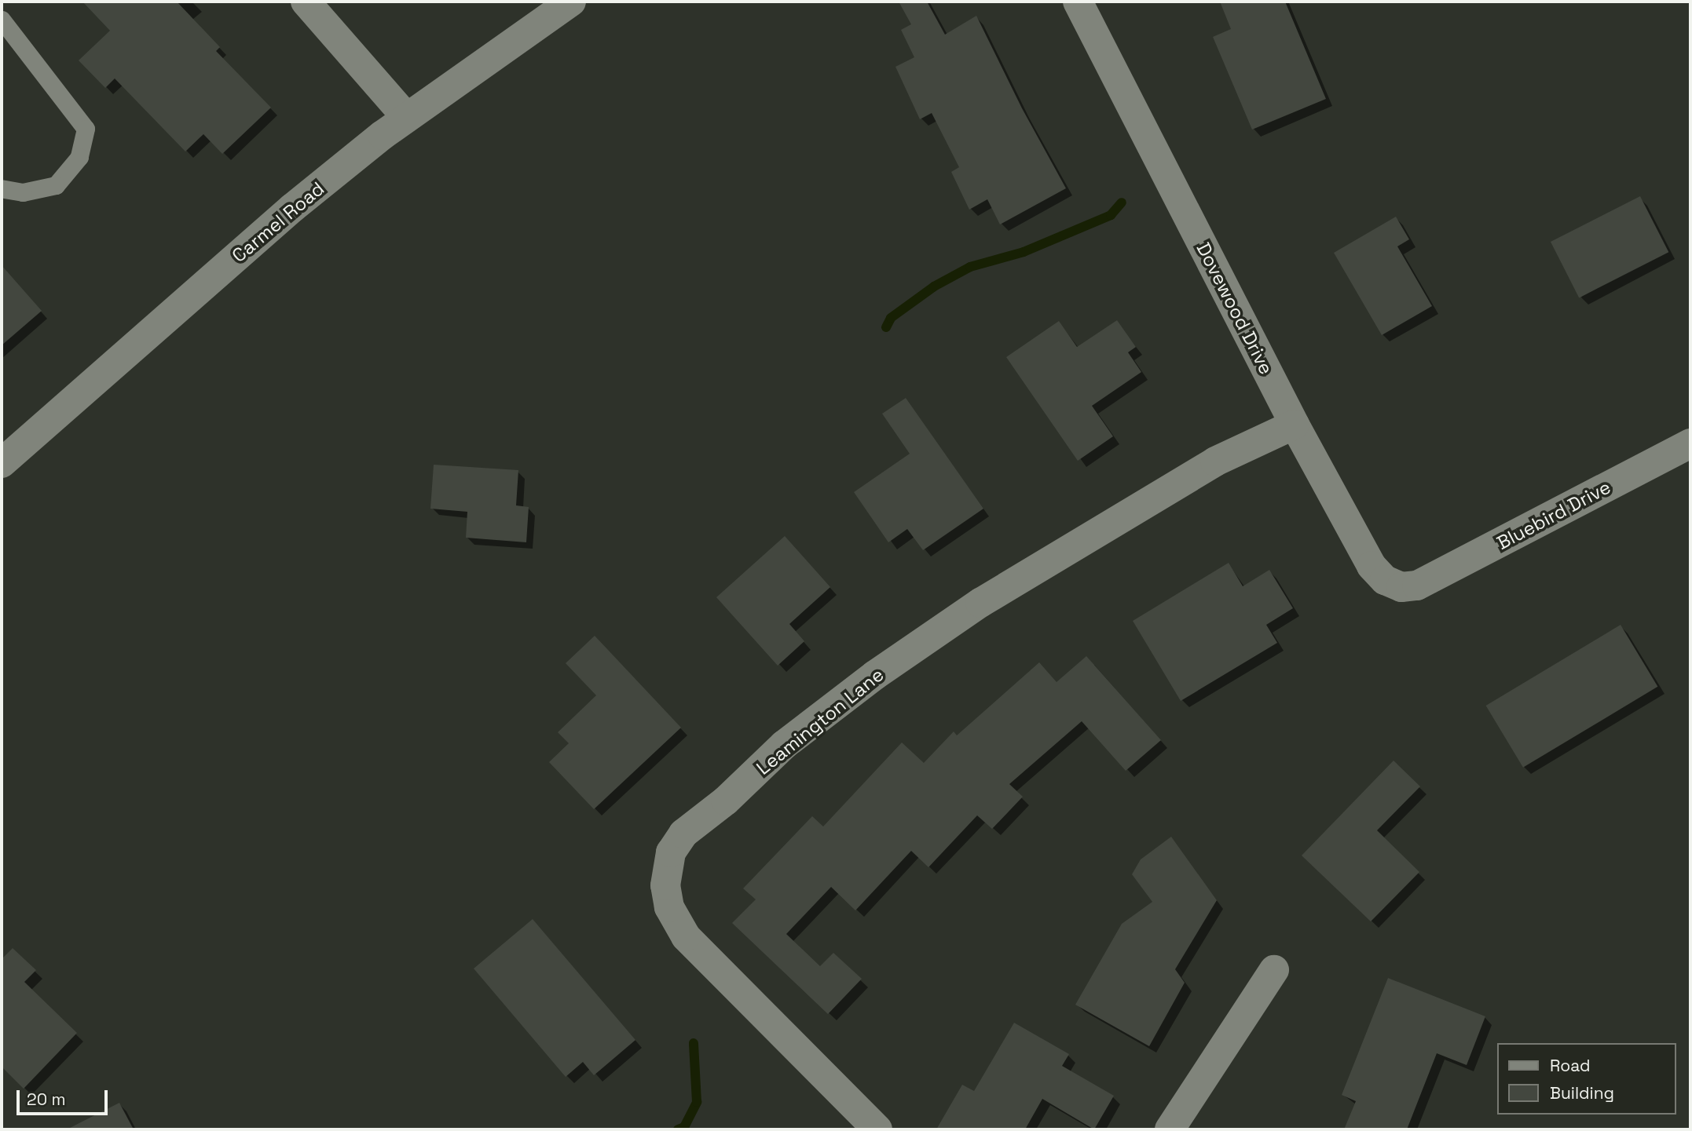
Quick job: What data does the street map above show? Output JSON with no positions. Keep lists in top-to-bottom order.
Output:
{
  "streets": {
    "street": [
      "Carmel Road",
      "Dovewood Drive",
      "Bluebird Drive",
      "Leamington Lane"
    ]
  },
  "crossings": [
    ["Dovewood Drive", "Bluebird Drive"],
    ["Dovewood Drive", "Leamington Lane"]
  ],
  "legend": ["Road", "Building"],
  "scale_bar": "20 m"
}
